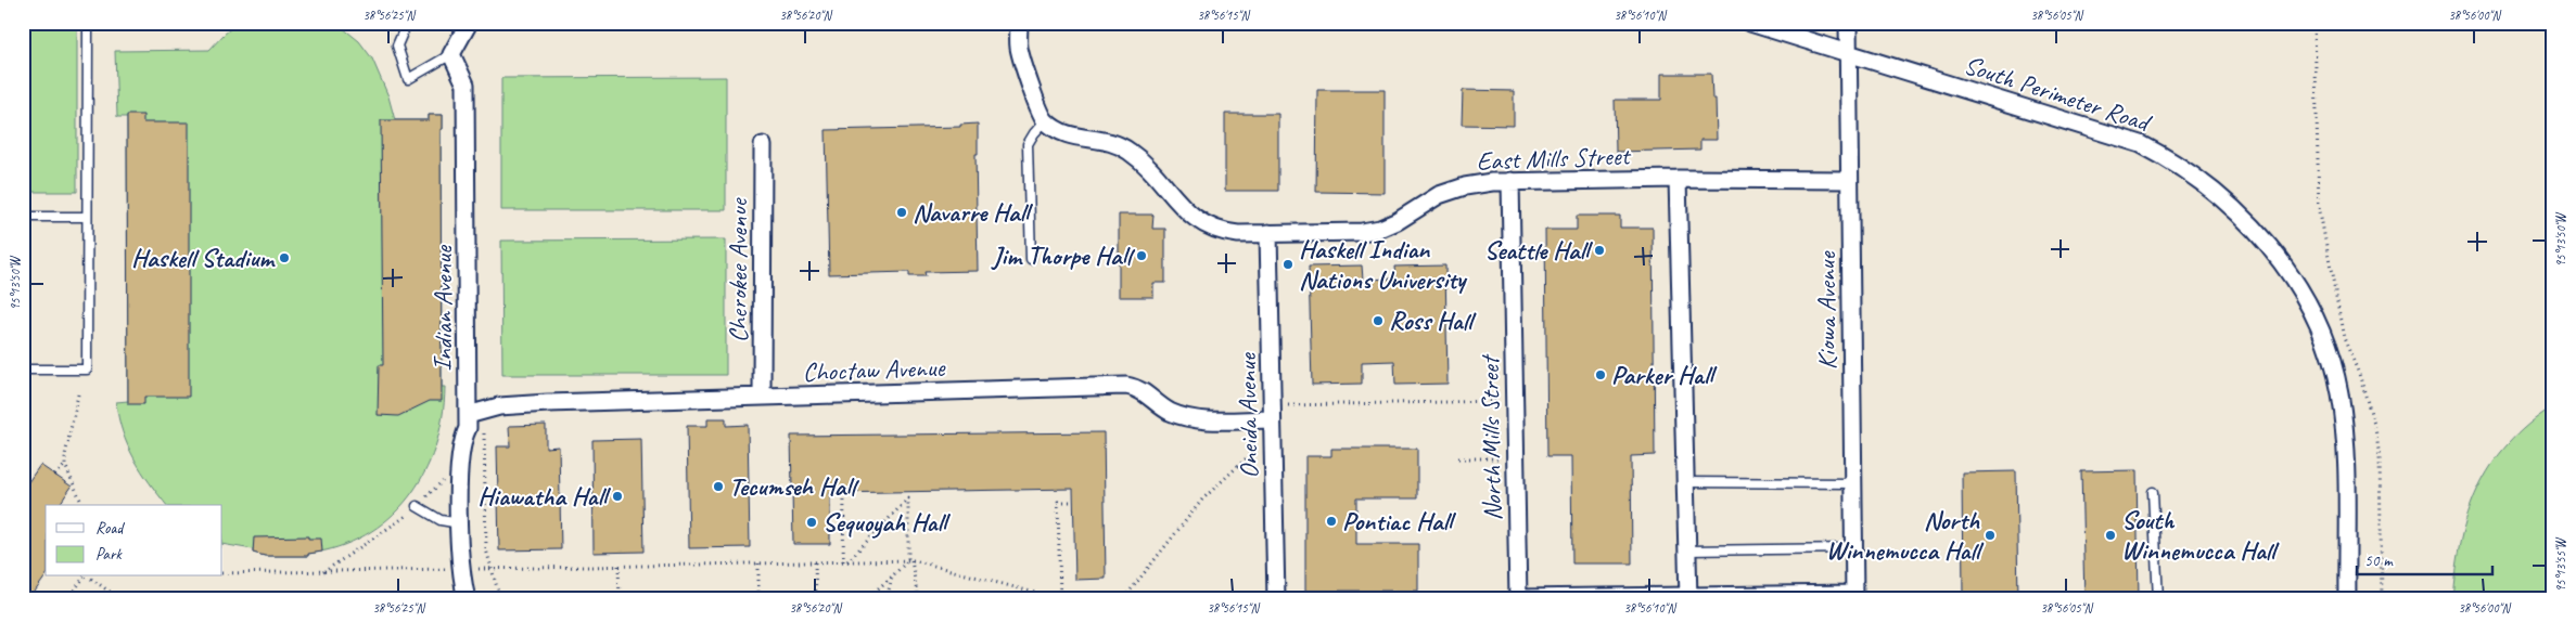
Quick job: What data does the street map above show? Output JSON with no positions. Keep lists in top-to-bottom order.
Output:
{
  "streets": {
    "street": [
      "South Perimeter Road",
      "East Mills Street",
      "Cherokee Avenue",
      "Indian Avenue",
      "Kiowa Avenue",
      "Choctaw Avenue",
      "Oneida Avenue",
      "North Mills Street"
    ]
  },
  "crossings": [
    ["South Perimeter Road", "Kiowa Avenue"],
    ["East Mills Street", "Kiowa Avenue"],
    ["East Mills Street", "Oneida Avenue"],
    ["East Mills Street", "North Mills Street"],
    ["Cherokee Avenue", "Choctaw Avenue"],
    ["Indian Avenue", "Choctaw Avenue"],
    ["Choctaw Avenue", "Oneida Avenue"]
  ],
  "places": [
    "Navarre Hall",
    "Seattle Hall",
    "Jim Thorpe Hall",
    "Haskell Stadium",
    "Haskell Indian Nations University",
    "Ross Hall",
    "Parker Hall",
    "Tecumseh Hall",
    "Hiawatha Hall",
    "Pontiac Hall",
    "Sequoyah Hall",
    "North Winnemucca Hall",
    "South Winnemucca Hall"
  ],
  "legend": ["Road", "Park"],
  "scale_bar": "50 m",
  "coordinates": [
    "38°56'25\"N",
    "38°56'20\"N",
    "38°56'15\"N",
    "38°56'10\"N",
    "38°56'05\"N",
    "38°56'00\"N",
    "95°13'50\"W",
    "95°13'55\"W"
  ]
}
